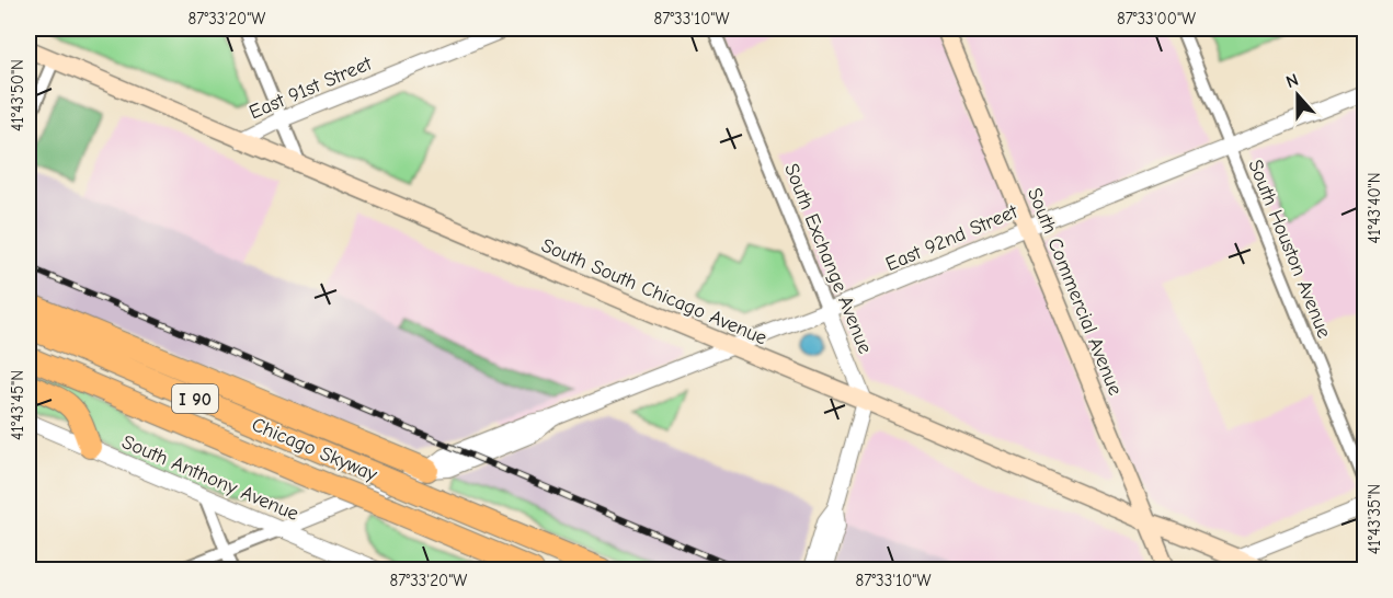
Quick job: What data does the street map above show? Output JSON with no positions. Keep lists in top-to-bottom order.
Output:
{
  "streets": {
    "highway": ["I 90", "Chicago Skyway"],
    "main road": ["South South Chicago Avenue", "South Commercial Avenue"],
    "street": [
      "East 91st Street",
      "East 92nd Street",
      "South Houston Avenue",
      "South Exchange Avenue",
      "South Anthony Avenue"
    ]
  },
  "crossings": [
    ["East 91st Street", "South South Chicago Avenue"],
    ["East 92nd Street", "South Houston Avenue"],
    ["East 92nd Street", "South Exchange Avenue"],
    ["East 92nd Street", "South South Chicago Avenue"],
    ["East 92nd Street", "South Commercial Avenue"],
    ["East 92nd Street", "South Anthony Avenue"],
    ["South Exchange Avenue", "South South Chicago Avenue"],
    ["South South Chicago Avenue", "South Commercial Avenue"]
  ],
  "north": "top",
  "coordinates": [
    "87°33'20\"W",
    "87°33'10\"W",
    "87°33'00\"W",
    "41°43'50\"N",
    "41°43'40\"N",
    "41°43'45\"N",
    "41°43'35\"N"
  ]
}
